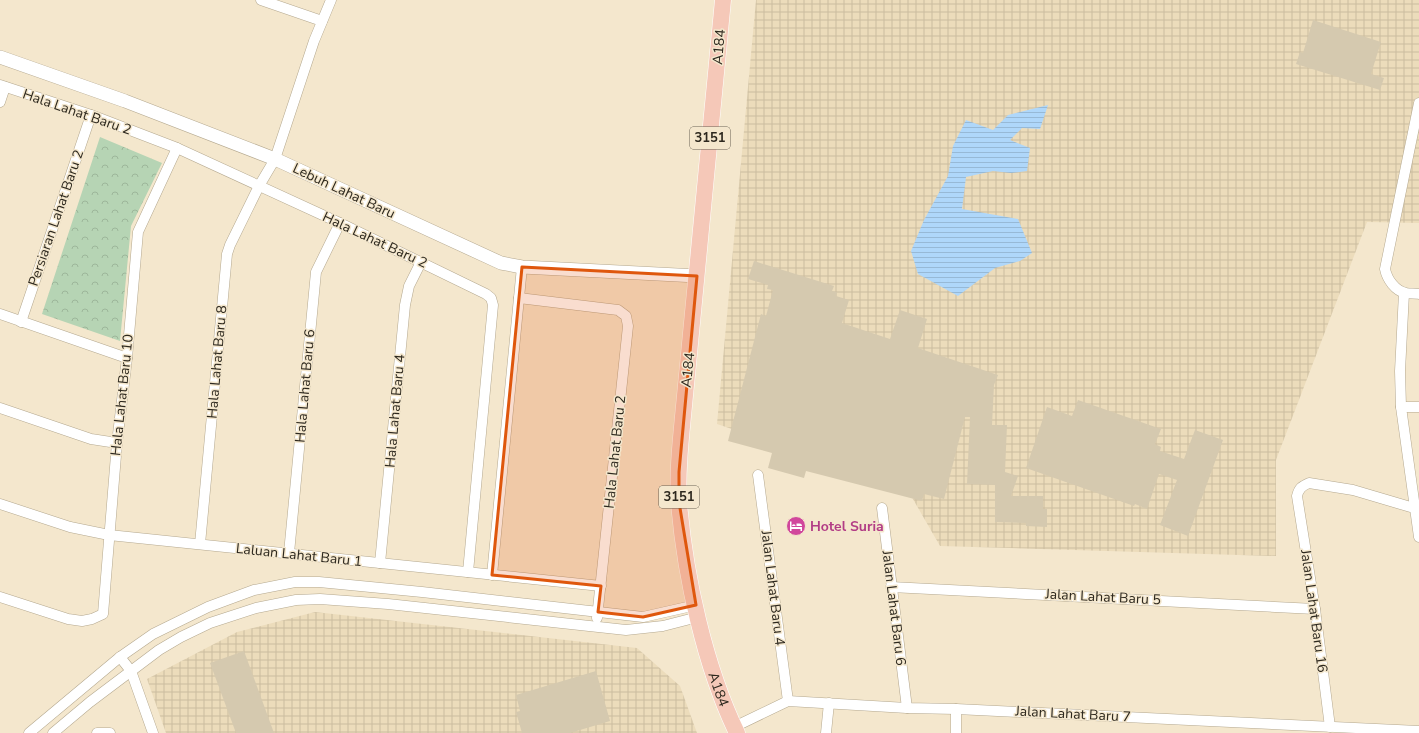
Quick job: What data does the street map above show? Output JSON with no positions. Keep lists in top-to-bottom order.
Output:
{
  "streets": {
    "main road": ["A184", "3151"],
    "street": [
      "Hala Lahat Baru 2",
      "Lebuh Lahat Baru",
      "Persiaran Lahat Baru 2",
      "Hala Lahat Baru 8",
      "Hala Lahat Baru 6",
      "Hala Lahat Baru 10",
      "Hala Lahat Baru 4",
      "Laluan Lahat Baru 1",
      "Jalan Lahat Baru 4",
      "Jalan Lahat Baru 5",
      "Jalan Lahat Baru 6",
      "Jalan Lahat Baru 16",
      "Jalan Lahat Baru 7"
    ]
  },
  "crossings": [
    ["A184", "Lebuh Lahat Baru"],
    ["A184", "Jalan Lahat Baru 7"],
    ["Hala Lahat Baru 2", "Persiaran Lahat Baru 2"],
    ["Hala Lahat Baru 2", "Hala Lahat Baru 8"],
    ["Hala Lahat Baru 2", "Hala Lahat Baru 6"],
    ["Hala Lahat Baru 2", "Hala Lahat Baru 10"],
    ["Hala Lahat Baru 2", "Hala Lahat Baru 4"],
    ["Hala Lahat Baru 2", "Laluan Lahat Baru 1"],
    ["Lebuh Lahat Baru", "Hala Lahat Baru 8"],
    ["Hala Lahat Baru 8", "Laluan Lahat Baru 1"],
    ["Hala Lahat Baru 6", "Laluan Lahat Baru 1"],
    ["Hala Lahat Baru 10", "Laluan Lahat Baru 1"],
    ["Hala Lahat Baru 4", "Laluan Lahat Baru 1"],
    ["Jalan Lahat Baru 4", "Jalan Lahat Baru 7"],
    ["Jalan Lahat Baru 5", "Jalan Lahat Baru 6"],
    ["Jalan Lahat Baru 5", "Jalan Lahat Baru 16"],
    ["Jalan Lahat Baru 6", "Jalan Lahat Baru 7"],
    ["Jalan Lahat Baru 16", "Jalan Lahat Baru 7"]
  ],
  "places": {
    "hotel": ["Hotel Suria"]
  }
}
